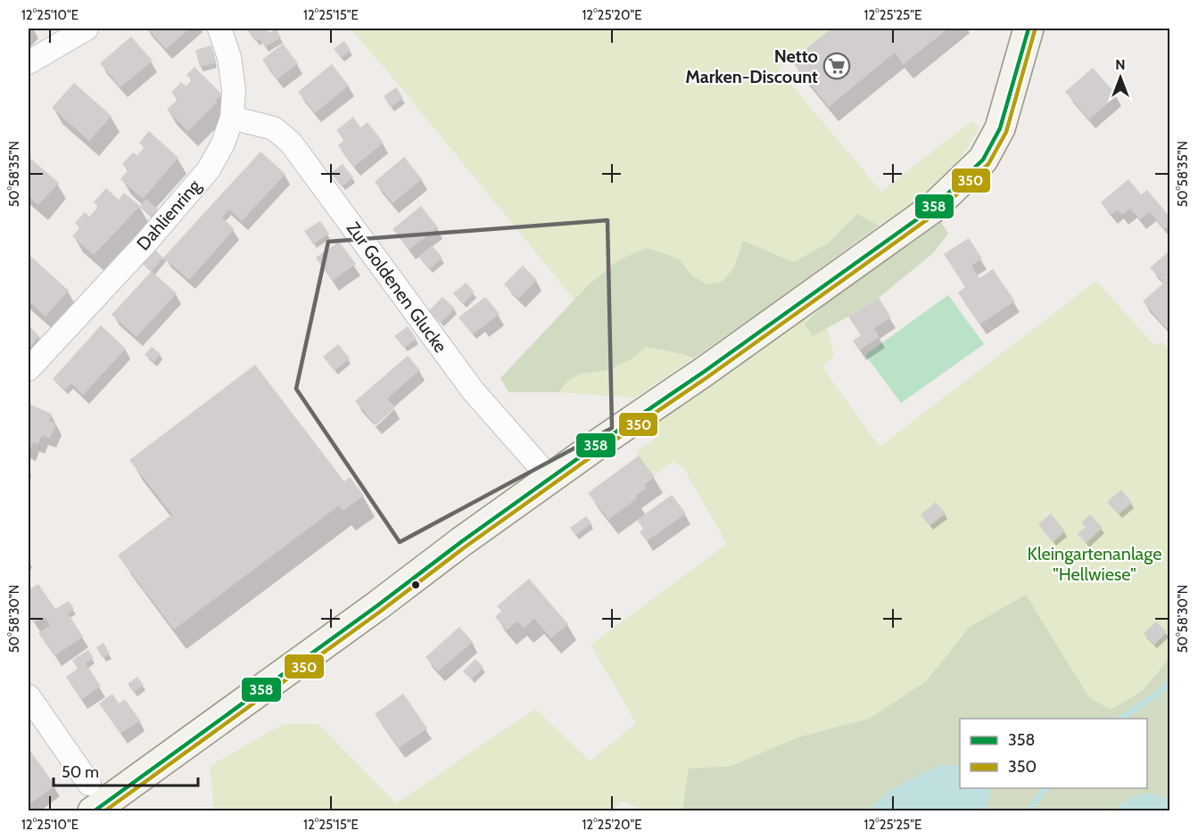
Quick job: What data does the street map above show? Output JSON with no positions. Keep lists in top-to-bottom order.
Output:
{
  "streets": {
    "street": ["Dahlienring", "Zur Goldenen Glucke"]
  },
  "crossings": [
    ["Dahlienring", "Zur Goldenen Glucke"]
  ],
  "parks": ["Kleingartenanlage \"Hellwiese\""],
  "places": {
    "supermarket": ["Netto Marken-Discount"]
  },
  "lines": ["transit line 358", "transit line 350"],
  "legend": ["358", "350"],
  "scale_bar": "50 m",
  "north": "top",
  "coordinates": [
    "12°25'10\"E",
    "12°25'15\"E",
    "12°25'20\"E",
    "12°25'25\"E",
    "50°58'35\"N",
    "50°58'30\"N"
  ]
}
